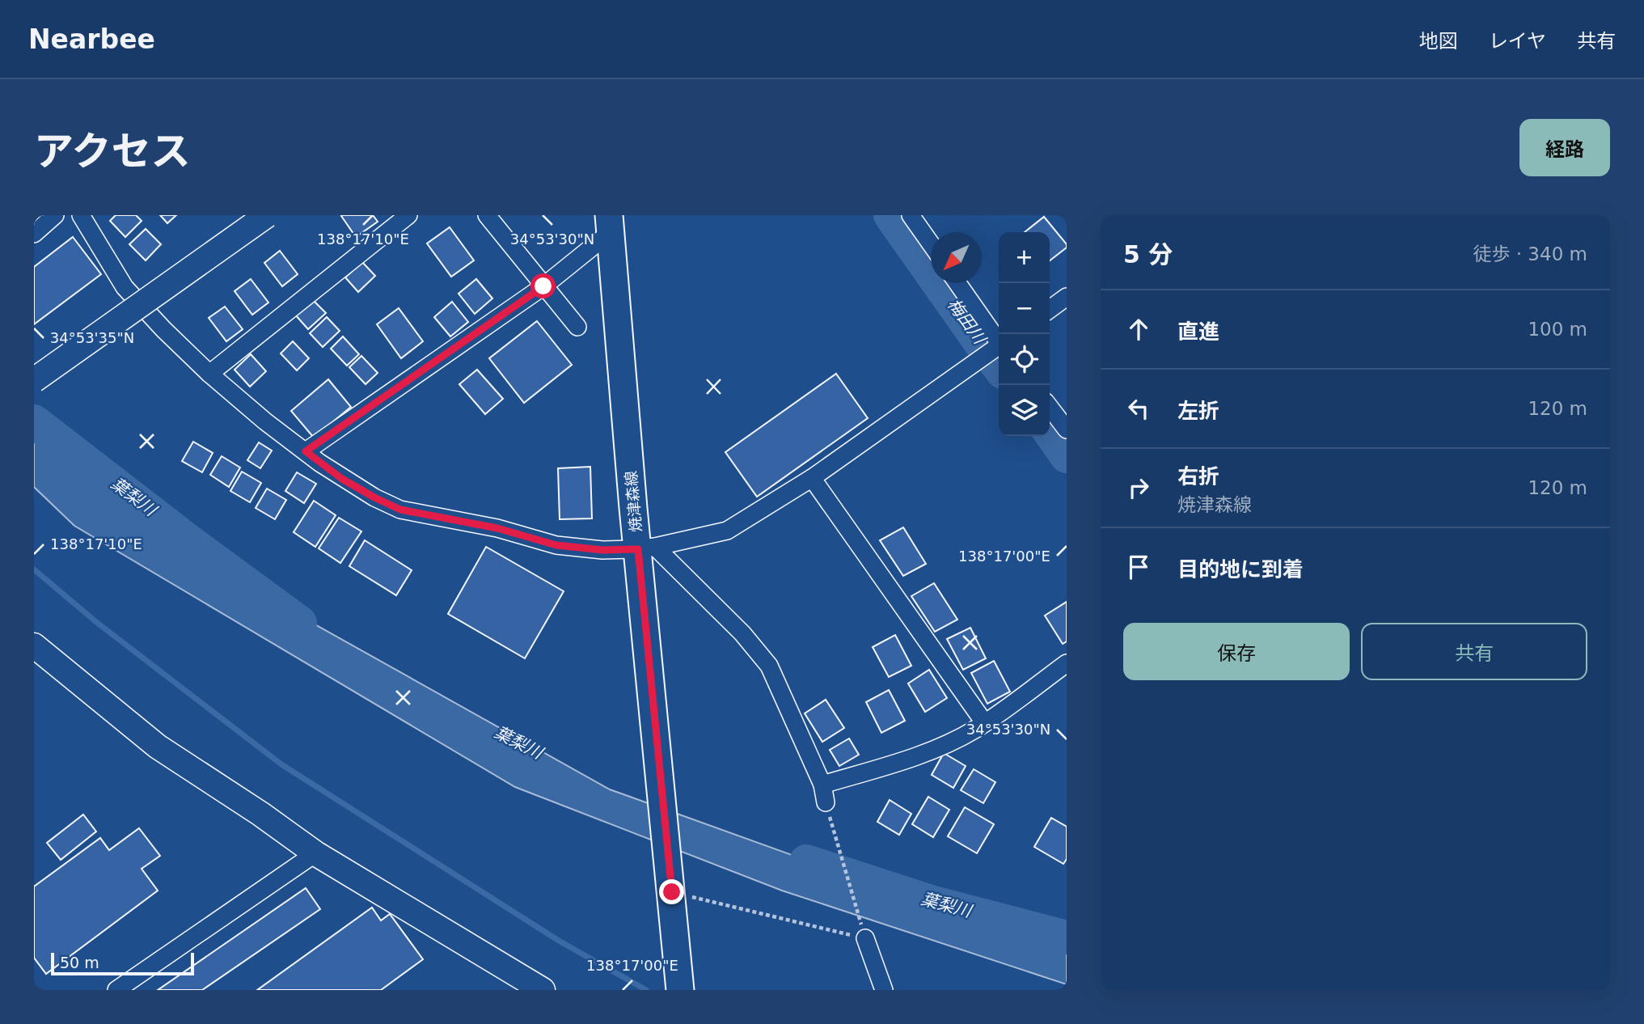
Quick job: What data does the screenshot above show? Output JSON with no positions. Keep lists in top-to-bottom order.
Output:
{
  "streets": {
    "main road": ["焼津森線"]
  },
  "water": ["梅田川", "葉梨川"],
  "scale_bar": "50 m",
  "north": "bottom left",
  "page": {
    "header": "Nearbee",
    "nav": ["地図", "レイヤ", "共有"],
    "title": "アクセス",
    "buttons": [
      "経路",
      ["保存", "共有"]
    ],
    "heading": ["5 分", "徒歩 · 340 m"],
    "map_buttons": ["+", "−"],
    "list": [
      ["直進", "100 m"],
      ["左折", "120 m"],
      ["右折", "焼津森線", "120 m"],
      "目的地に到着"
    ],
    "scale": "50 m"
  },
  "coordinates": [
    "138°17'10\"E",
    "34°53'30\"N",
    "34°53'35\"N",
    "138°17'00\"E"
  ]
}
